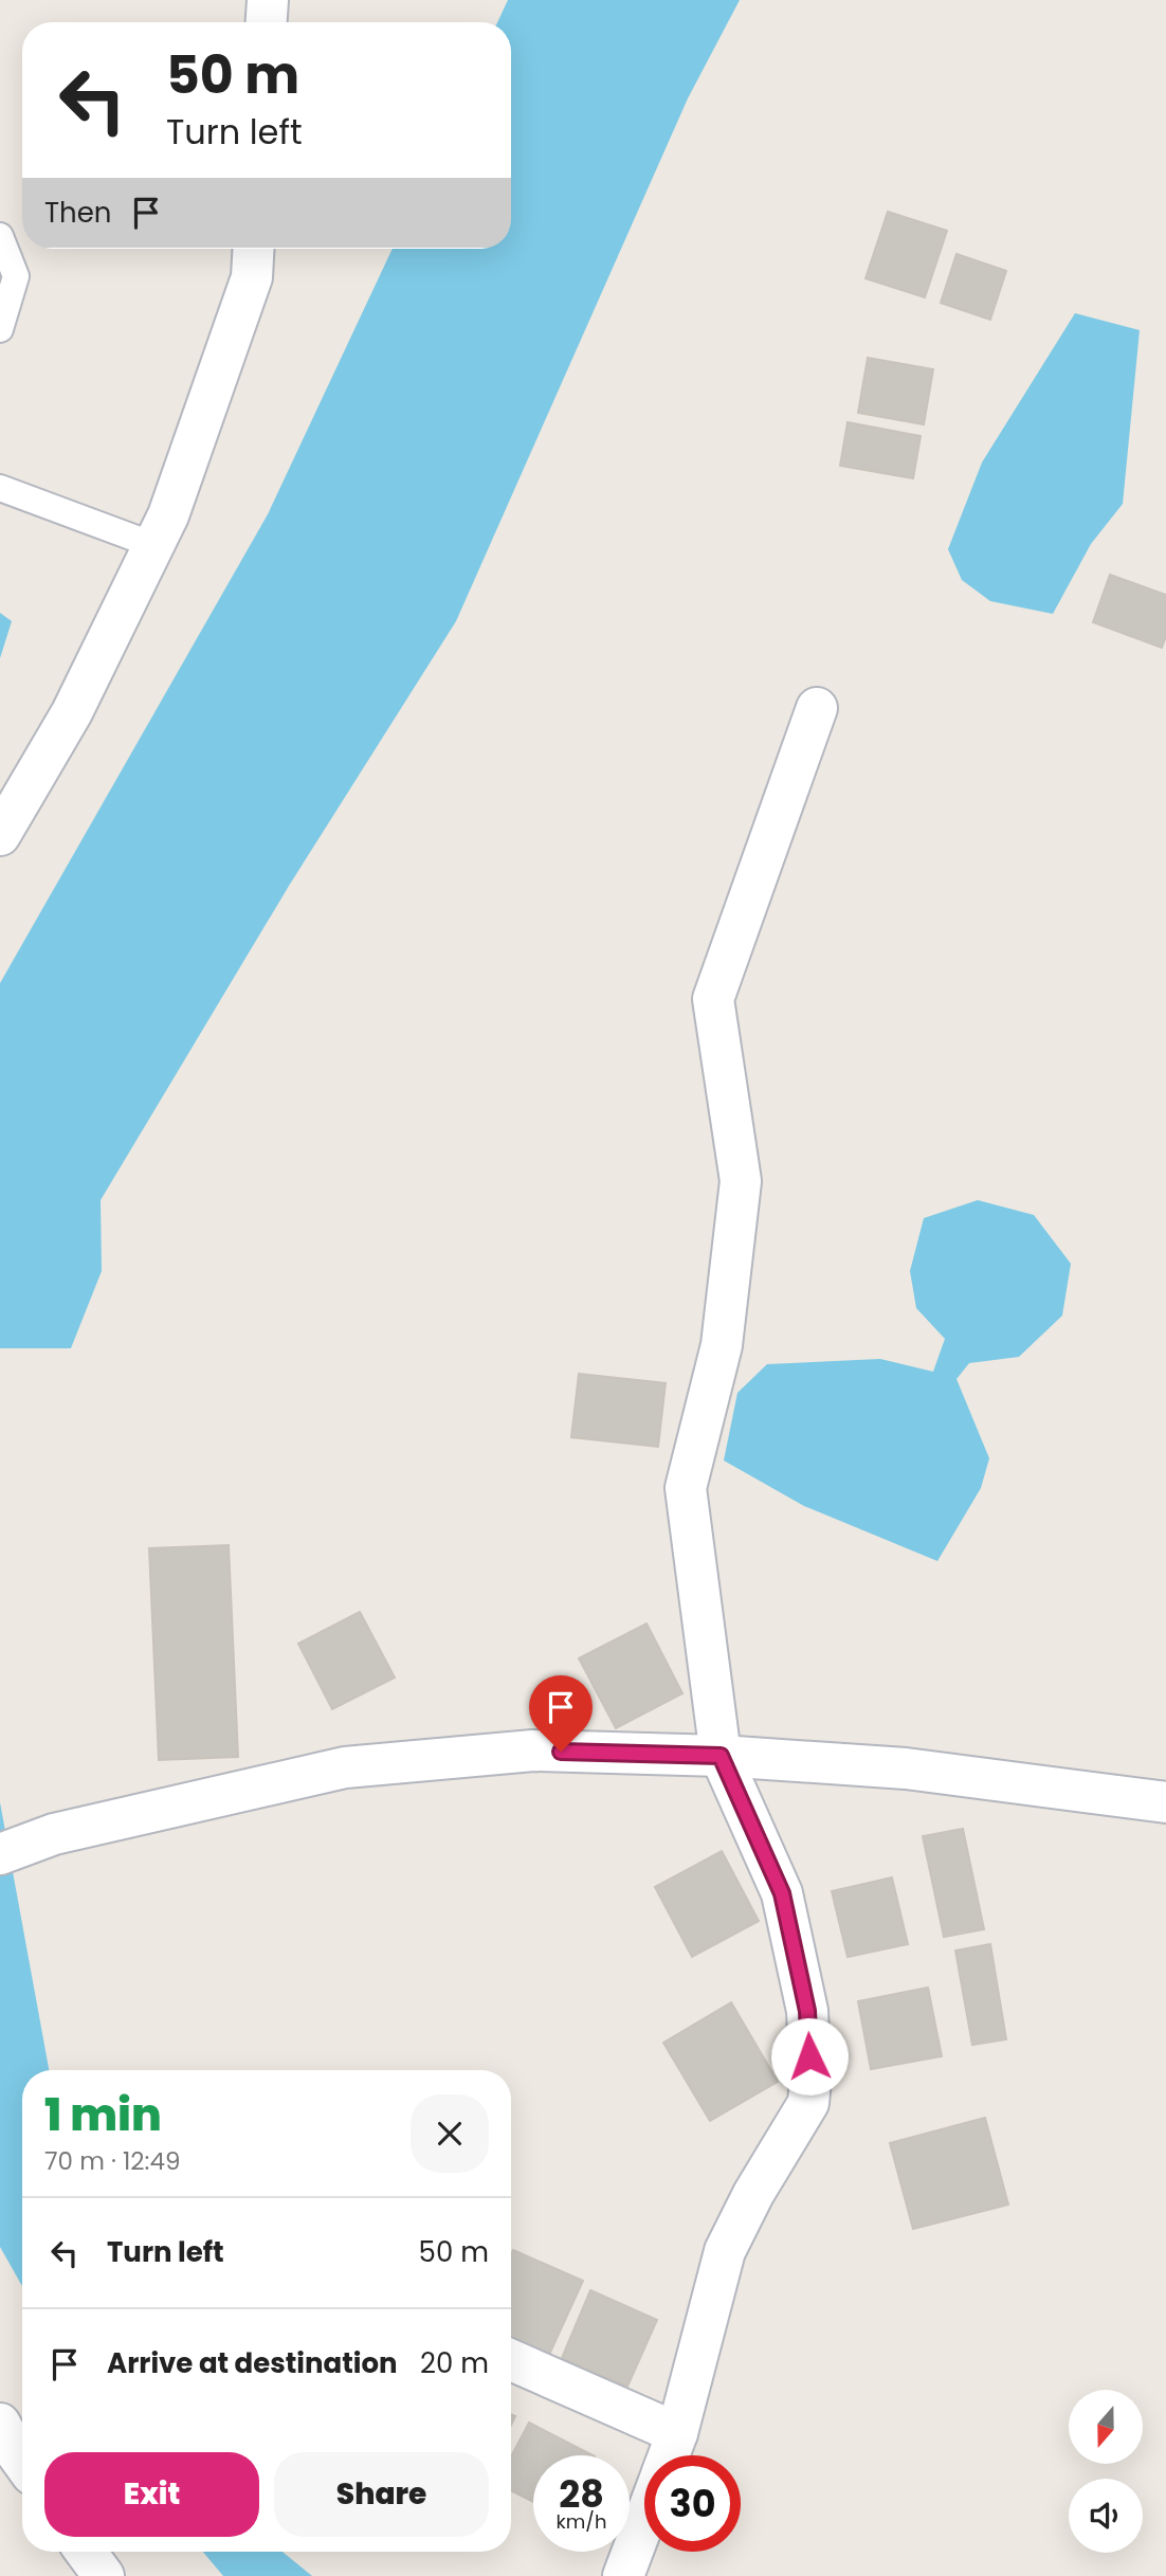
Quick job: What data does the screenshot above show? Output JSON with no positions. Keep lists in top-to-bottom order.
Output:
{
  "north": "bottom",
  "page": {
    "turn": ["50 m", "Turn left"],
    "then": "Then",
    "heading": ["1 min", "70 m · 12:49"],
    "list": [
      {
        "name": "Turn left",
        "value": "50 m"
      },
      {
        "name": "Arrive at destination",
        "value": "20 m"
      }
    ],
    "buttons": ["Exit", "Share"],
    "speed": "28 km/h",
    "limit": "30"
  }
}
